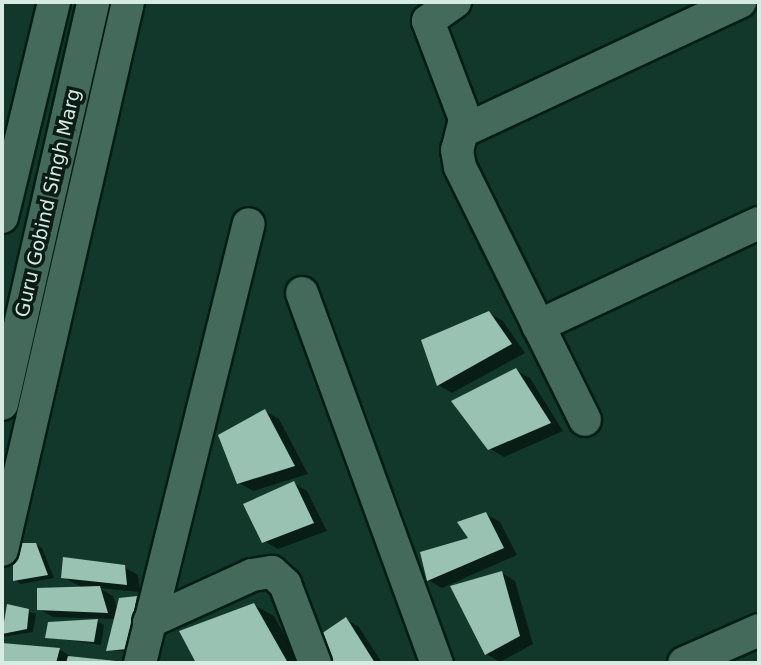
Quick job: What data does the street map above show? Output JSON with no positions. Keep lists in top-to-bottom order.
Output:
{
  "streets": {
    "street": ["Guru Gobind Singh Marg"]
  }
}
